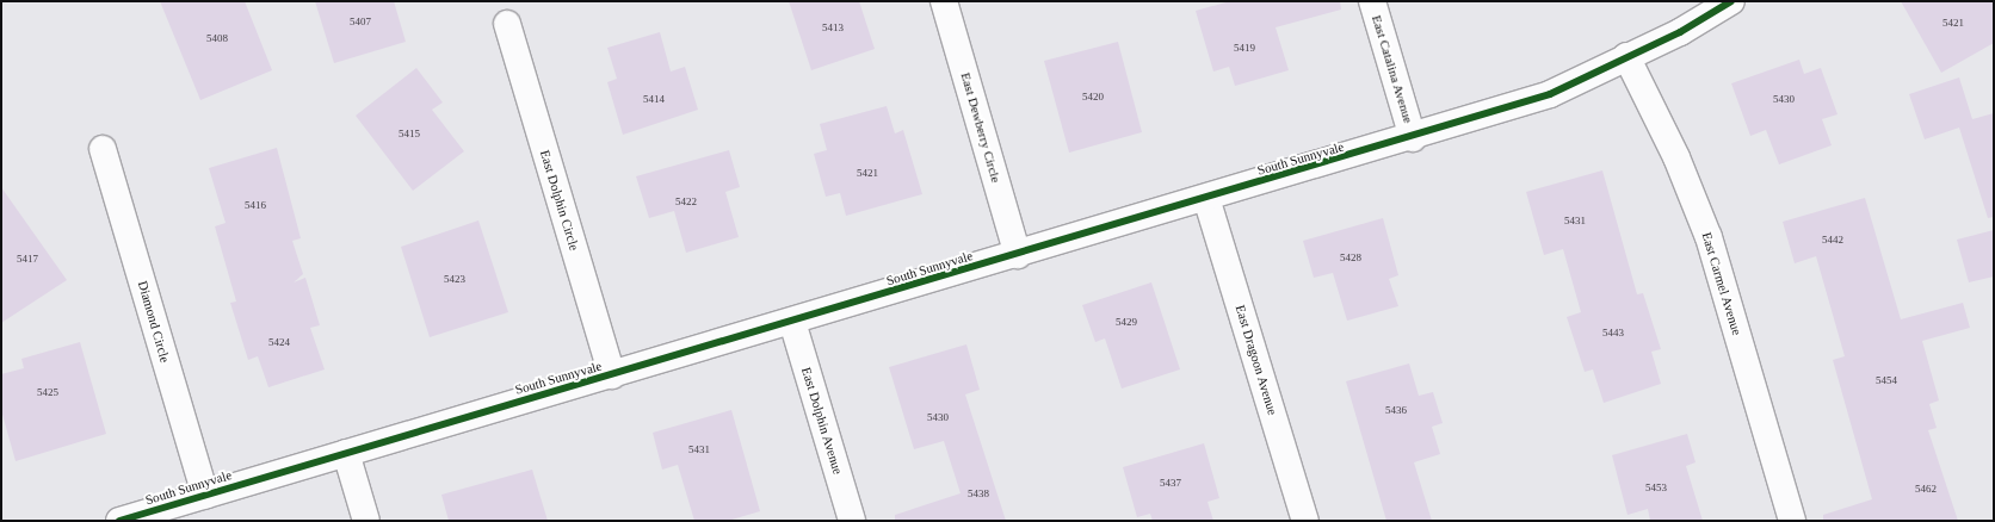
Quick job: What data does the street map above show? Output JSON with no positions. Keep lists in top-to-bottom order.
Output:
{
  "streets": {
    "street": [
      "East Catalina Avenue",
      "East Dewberry Circle",
      "South Sunnyvale",
      "East Dolphin Circle",
      "East Carmel Avenue",
      "Diamond Circle",
      "East Dragoon Avenue",
      "East Dolphin Avenue"
    ]
  },
  "crossings": [
    ["East Catalina Avenue", "South Sunnyvale"],
    ["East Dewberry Circle", "South Sunnyvale"],
    ["South Sunnyvale", "East Dolphin Circle"],
    ["South Sunnyvale", "East Carmel Avenue"],
    ["South Sunnyvale", "Diamond Circle"],
    ["South Sunnyvale", "East Dragoon Avenue"],
    ["South Sunnyvale", "East Dolphin Avenue"]
  ],
  "house_numbers": [
    "5407",
    "5421",
    "5413",
    "5408",
    "5419",
    "5420",
    "5414",
    "5430",
    "5415",
    "5421",
    "5422",
    "5416",
    "5431",
    "5442",
    "5428",
    "5417",
    "5423",
    "5429",
    "5443",
    "5424",
    "5454",
    "5425",
    "5436",
    "5430",
    "5431",
    "5437",
    "5453",
    "5462",
    "5438"
  ]
}
